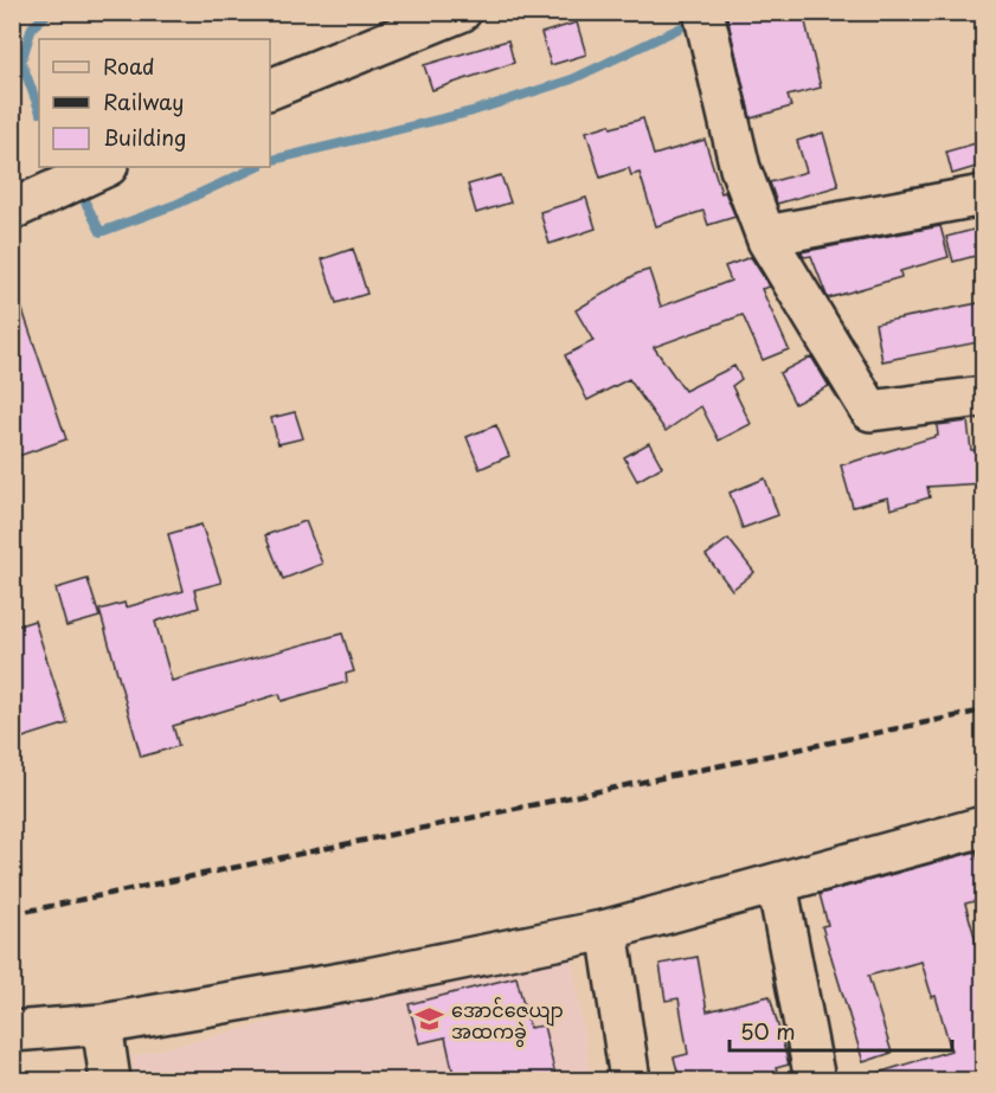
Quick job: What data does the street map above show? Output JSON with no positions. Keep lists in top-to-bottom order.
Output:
{
  "places": {
    "school or university": ["အောင်ဇေယျာ အထကခွဲ"]
  },
  "legend": ["Road", "Railway", "Building"],
  "scale_bar": "50 m"
}
